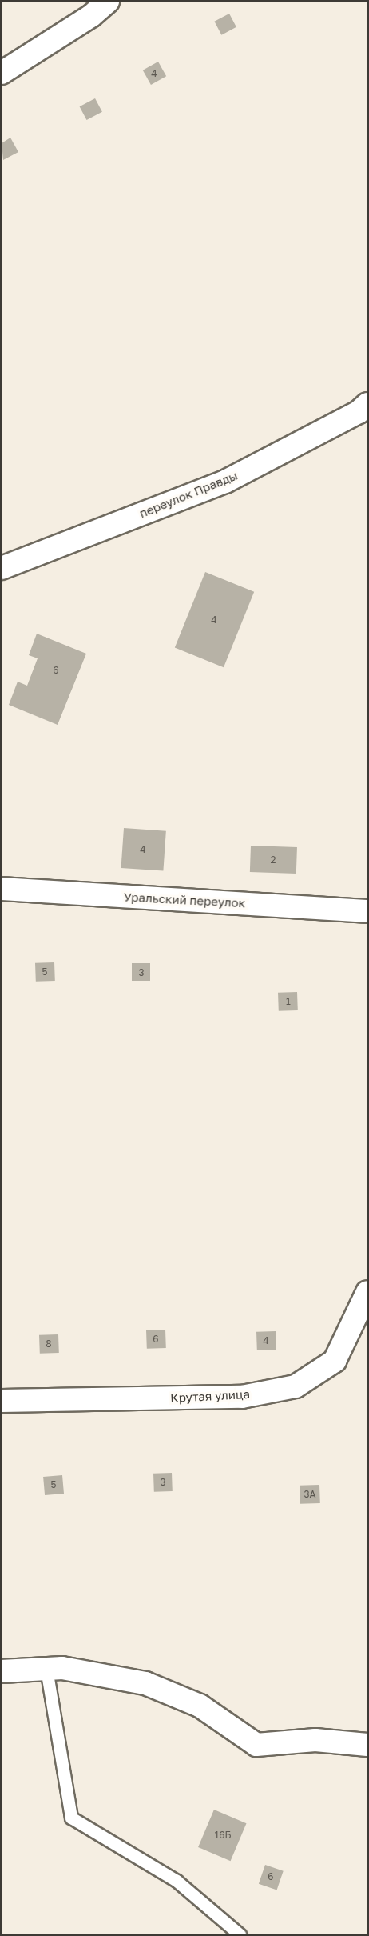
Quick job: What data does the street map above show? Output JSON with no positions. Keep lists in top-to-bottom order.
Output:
{
  "streets": {
    "street": ["переулок Правды", "Уральский переулок", "Крутая улица"]
  },
  "house_numbers": [
    "4",
    "4",
    "6",
    "4",
    "2",
    "5",
    "3",
    "1",
    "6",
    "4",
    "8",
    "3",
    "5",
    "3А",
    "16Б",
    "6"
  ]
}
